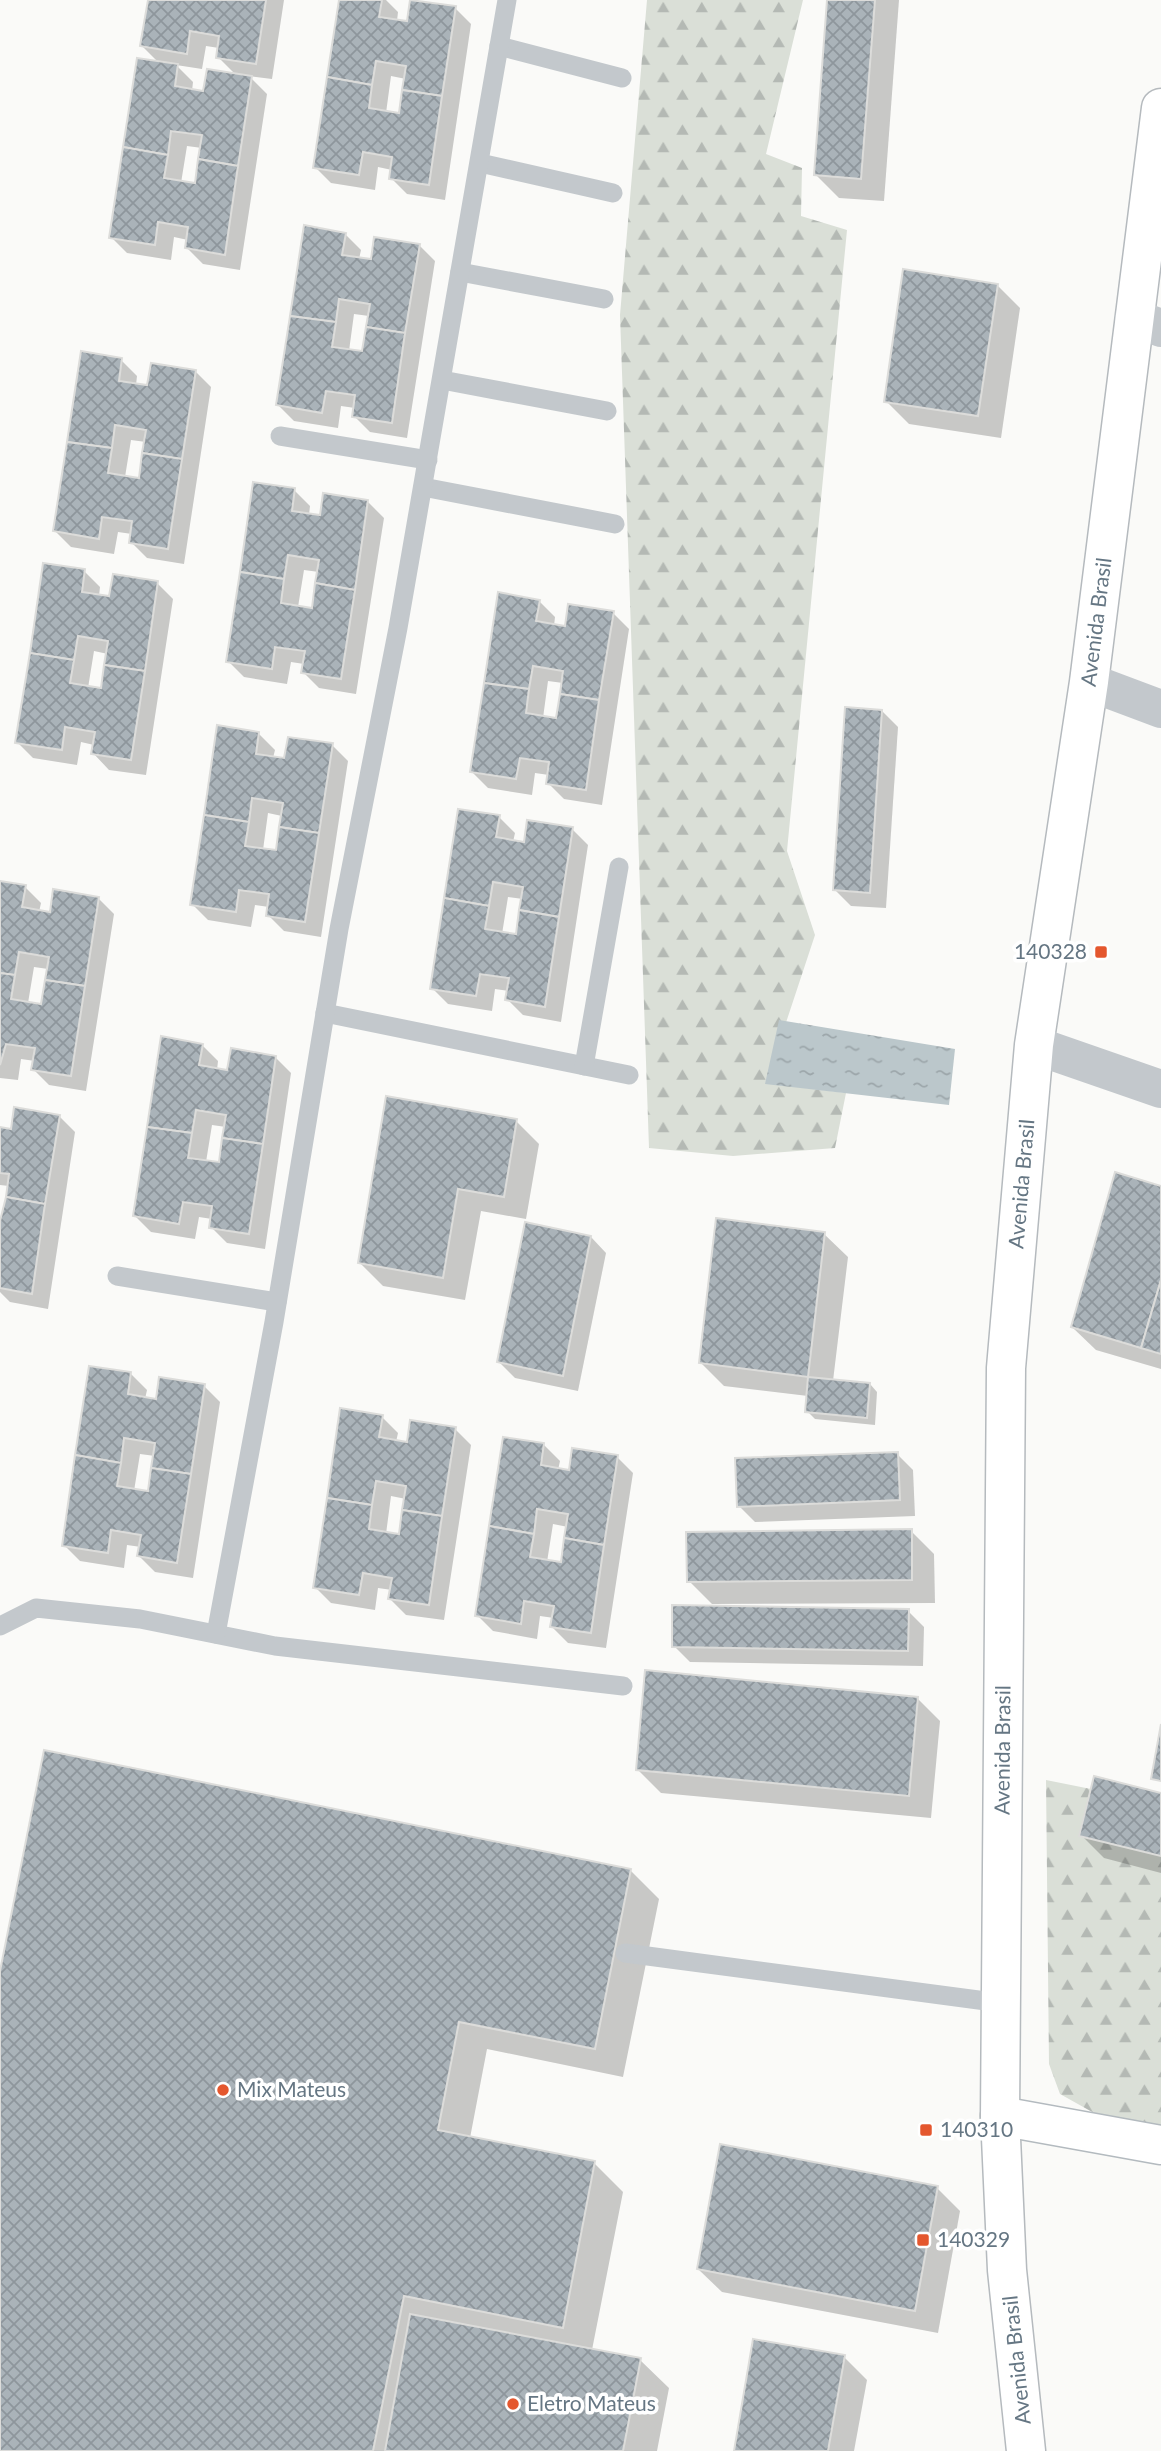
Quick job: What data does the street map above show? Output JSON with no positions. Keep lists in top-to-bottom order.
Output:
{
  "streets": {
    "main road": ["Avenida Brasil"]
  },
  "places": {
    "transit": ["140328", "140310", "140329"],
    "other": ["Mix Mateus", "Eletro Mateus"]
  }
}
